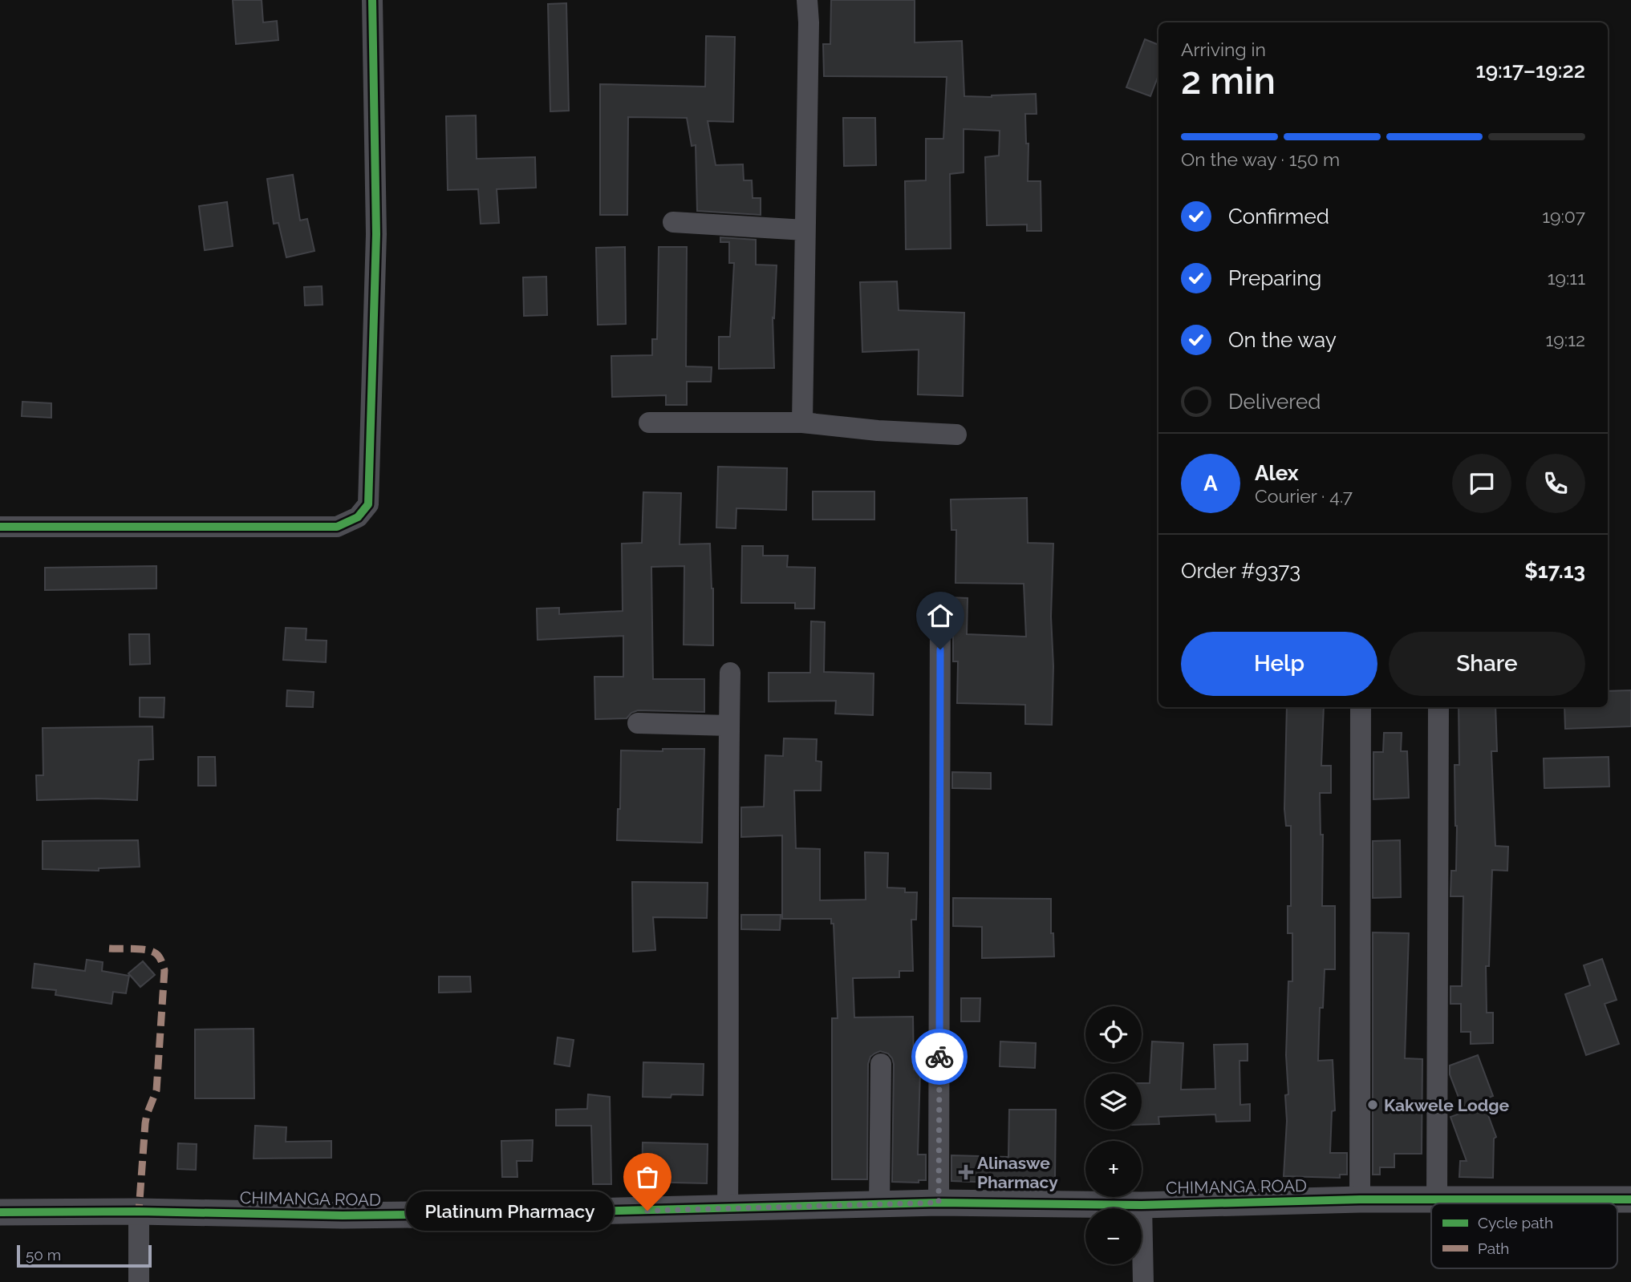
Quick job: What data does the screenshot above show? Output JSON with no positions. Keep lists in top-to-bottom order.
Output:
{
  "streets": {
    "street": ["CHIMANGA ROAD"]
  },
  "places": {
    "other": ["Kakwele Lodge", "Platinum Pharmacy"],
    "health": ["Alinaswe Pharmacy"]
  },
  "legend": ["Cycle path", "Path"],
  "scale_bar": "50 m",
  "page": {
    "heading": ["2 min", "Arriving in", "19:17–19:22"],
    "panel": [
      "Alex",
      "Courier · 4.7",
      "Order #9373",
      "$17.13"
    ],
    "bar": "On the way · 150 m",
    "list": [
      ["Confirmed", "19:07"],
      ["Preparing", "19:11"],
      ["On the way", "19:12"],
      "Delivered"
    ],
    "round": "A",
    "buttons": ["Help", "Share"],
    "map_buttons": ["+", "−"],
    "bubble": "Platinum Pharmacy",
    "scale": "50 m"
  }
}
